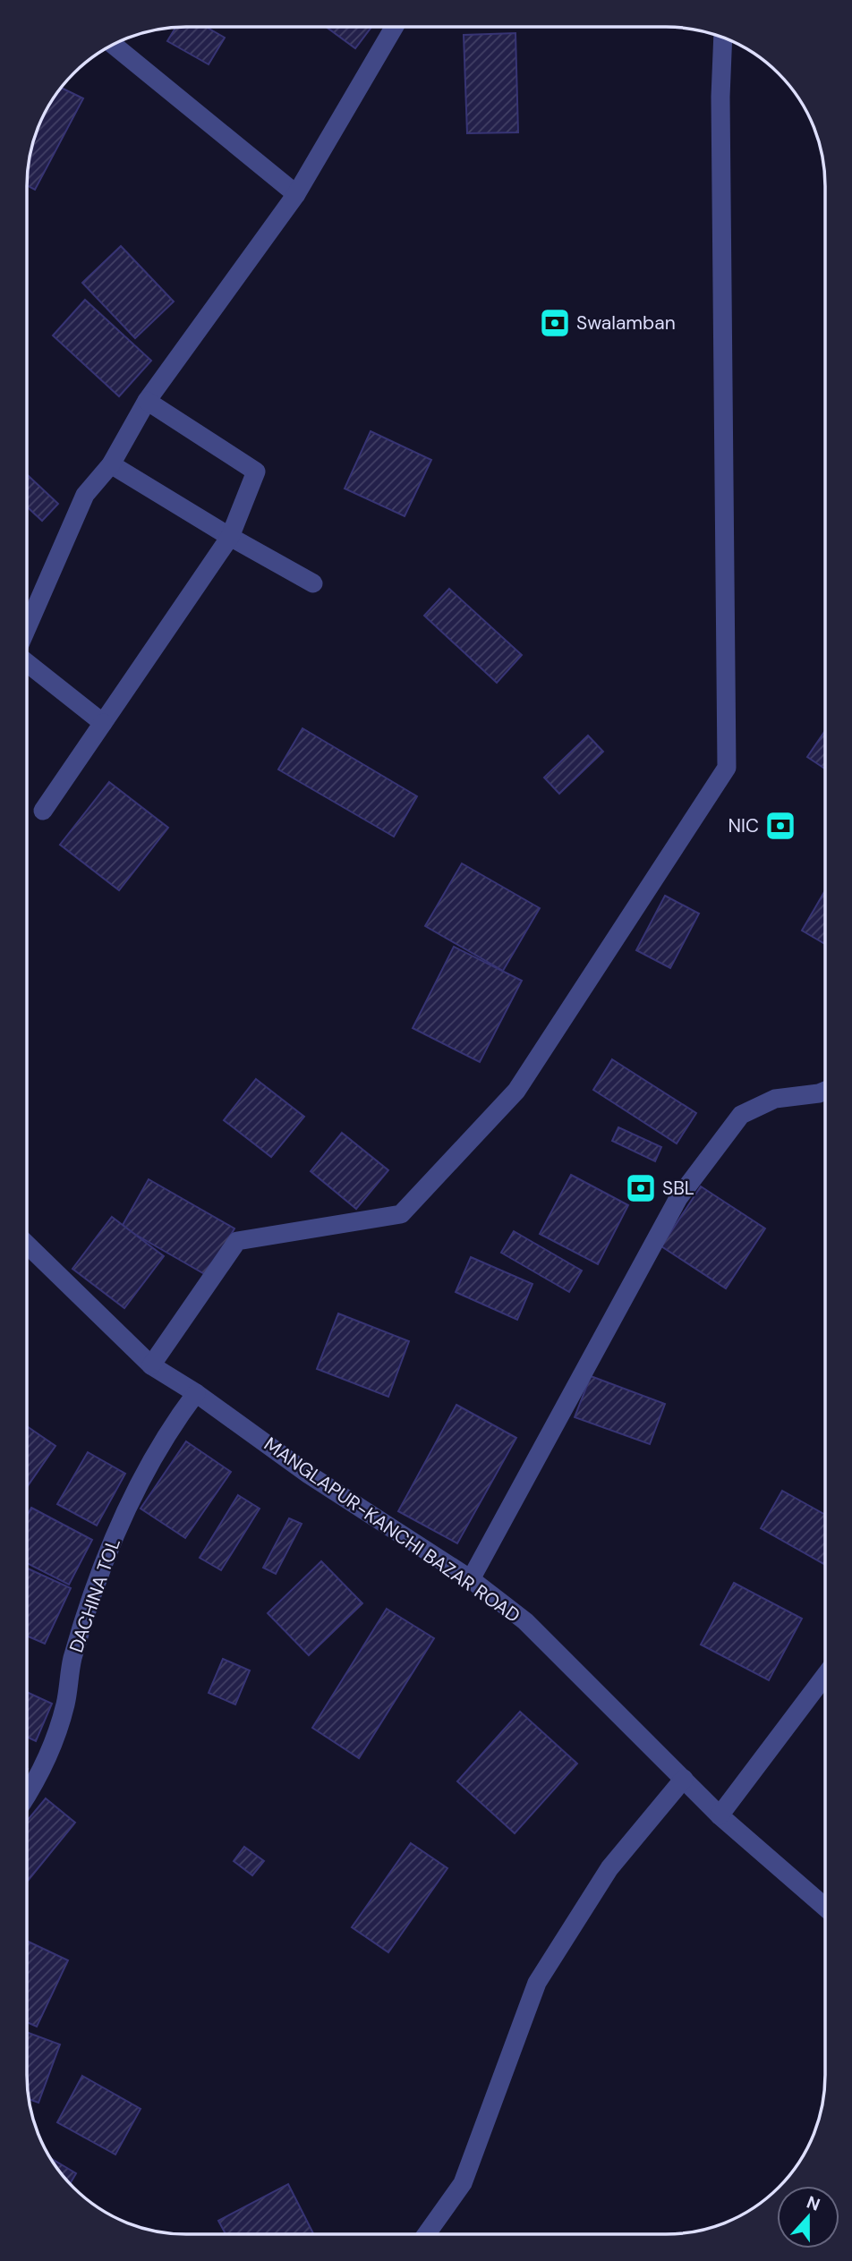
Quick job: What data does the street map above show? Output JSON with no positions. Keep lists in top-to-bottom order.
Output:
{
  "streets": {
    "street": ["MANGLAPUR-KANCHI BAZAR ROAD", "DACHINA TOL"]
  },
  "crossings": [
    ["MANGLAPUR-KANCHI BAZAR ROAD", "DACHINA TOL"]
  ],
  "places": {
    "bank": ["Swalamban", "NIC", "SBL"]
  },
  "north": "top"
}
